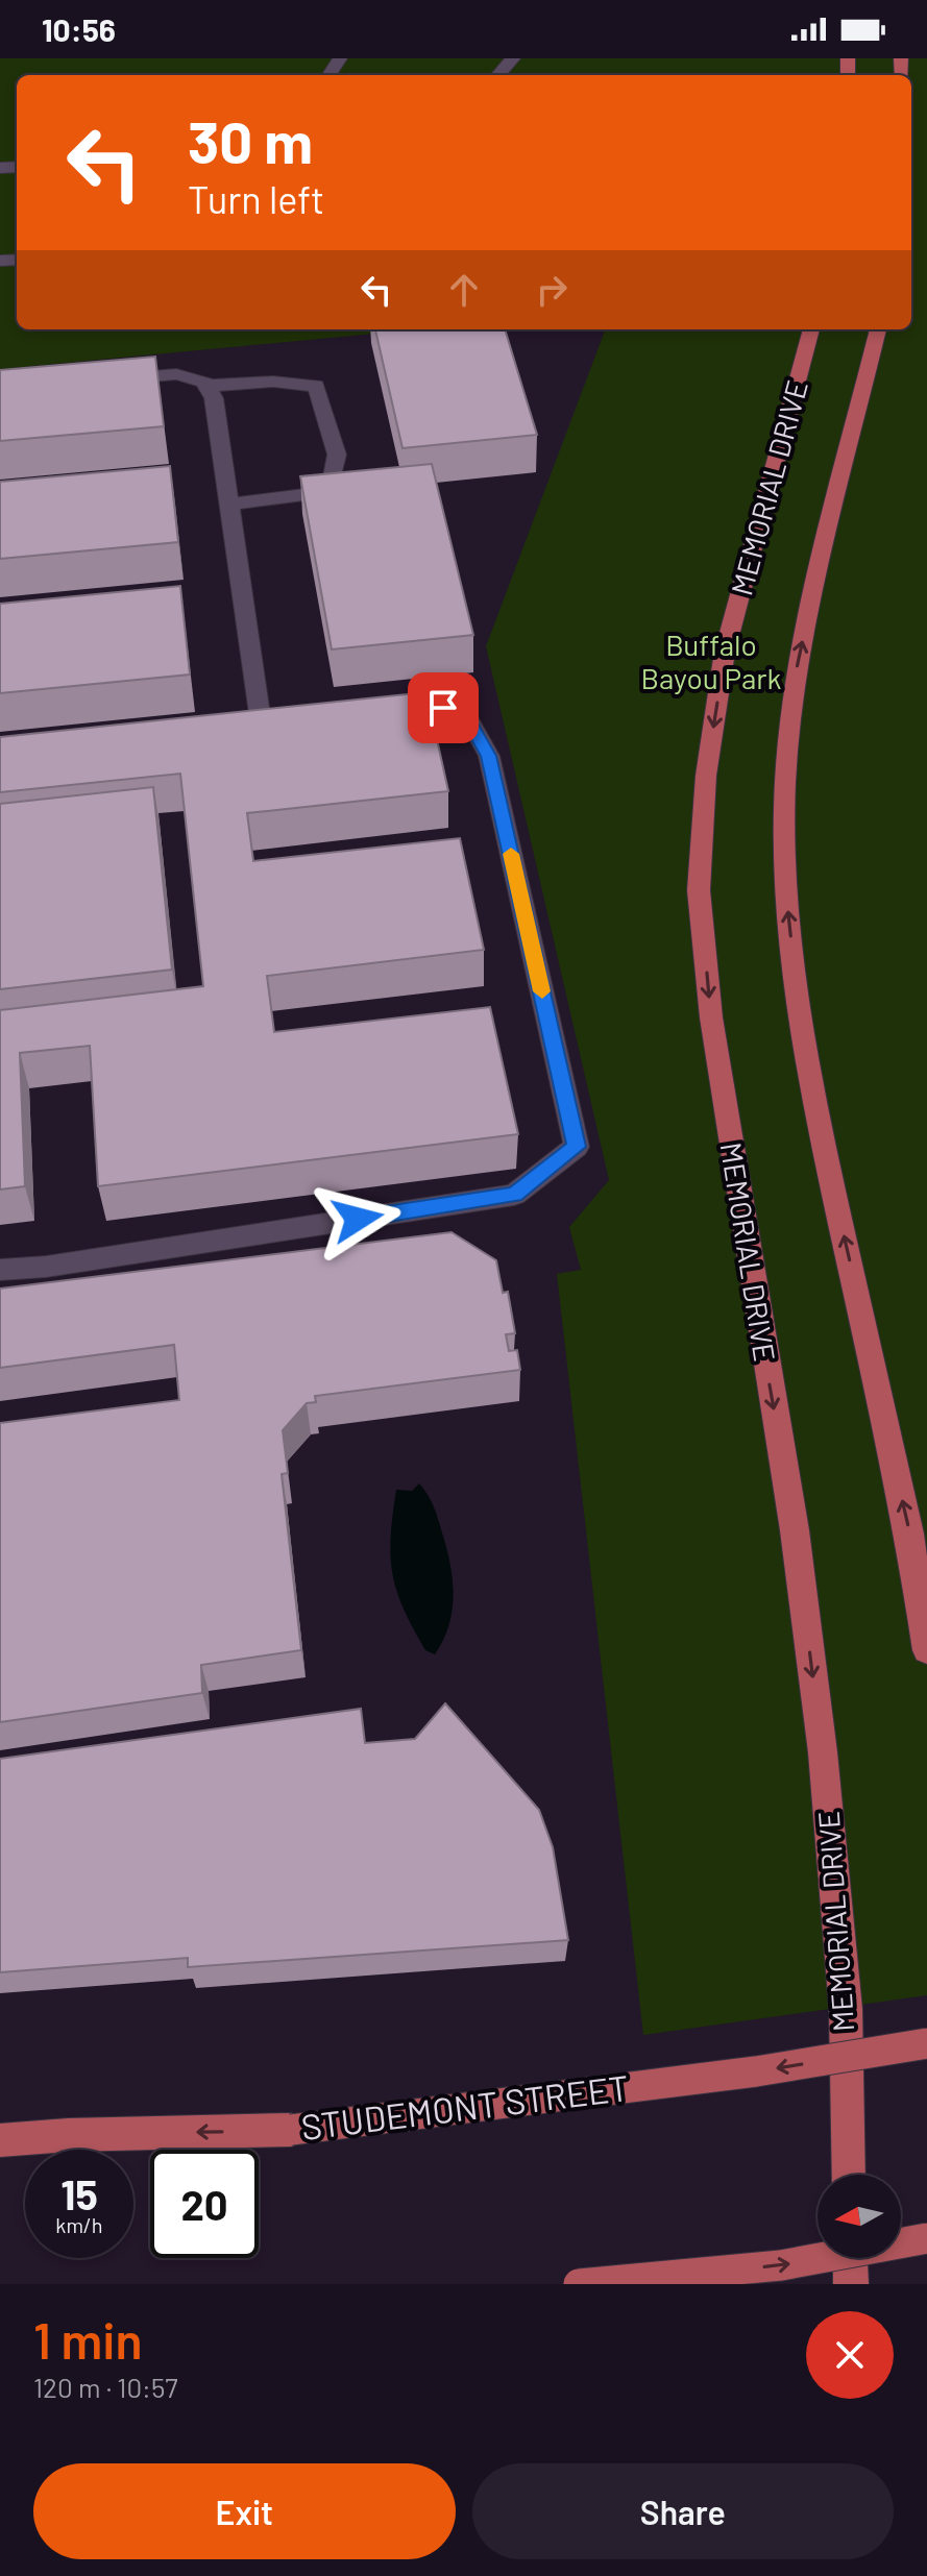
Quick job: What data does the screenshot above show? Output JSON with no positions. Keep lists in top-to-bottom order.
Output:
{
  "streets": {
    "main road": ["MEMORIAL DRIVE", "STUDEMONT STREET"]
  },
  "parks": ["Buffalo Bayou Park"],
  "north": "left",
  "page": {
    "status": "10:56",
    "turn": ["30 m", "Turn left"],
    "speed": "15 km/h",
    "limit": "20",
    "heading": ["1 min", "120 m · 10:57"],
    "buttons": ["Exit", "Share"]
  }
}
